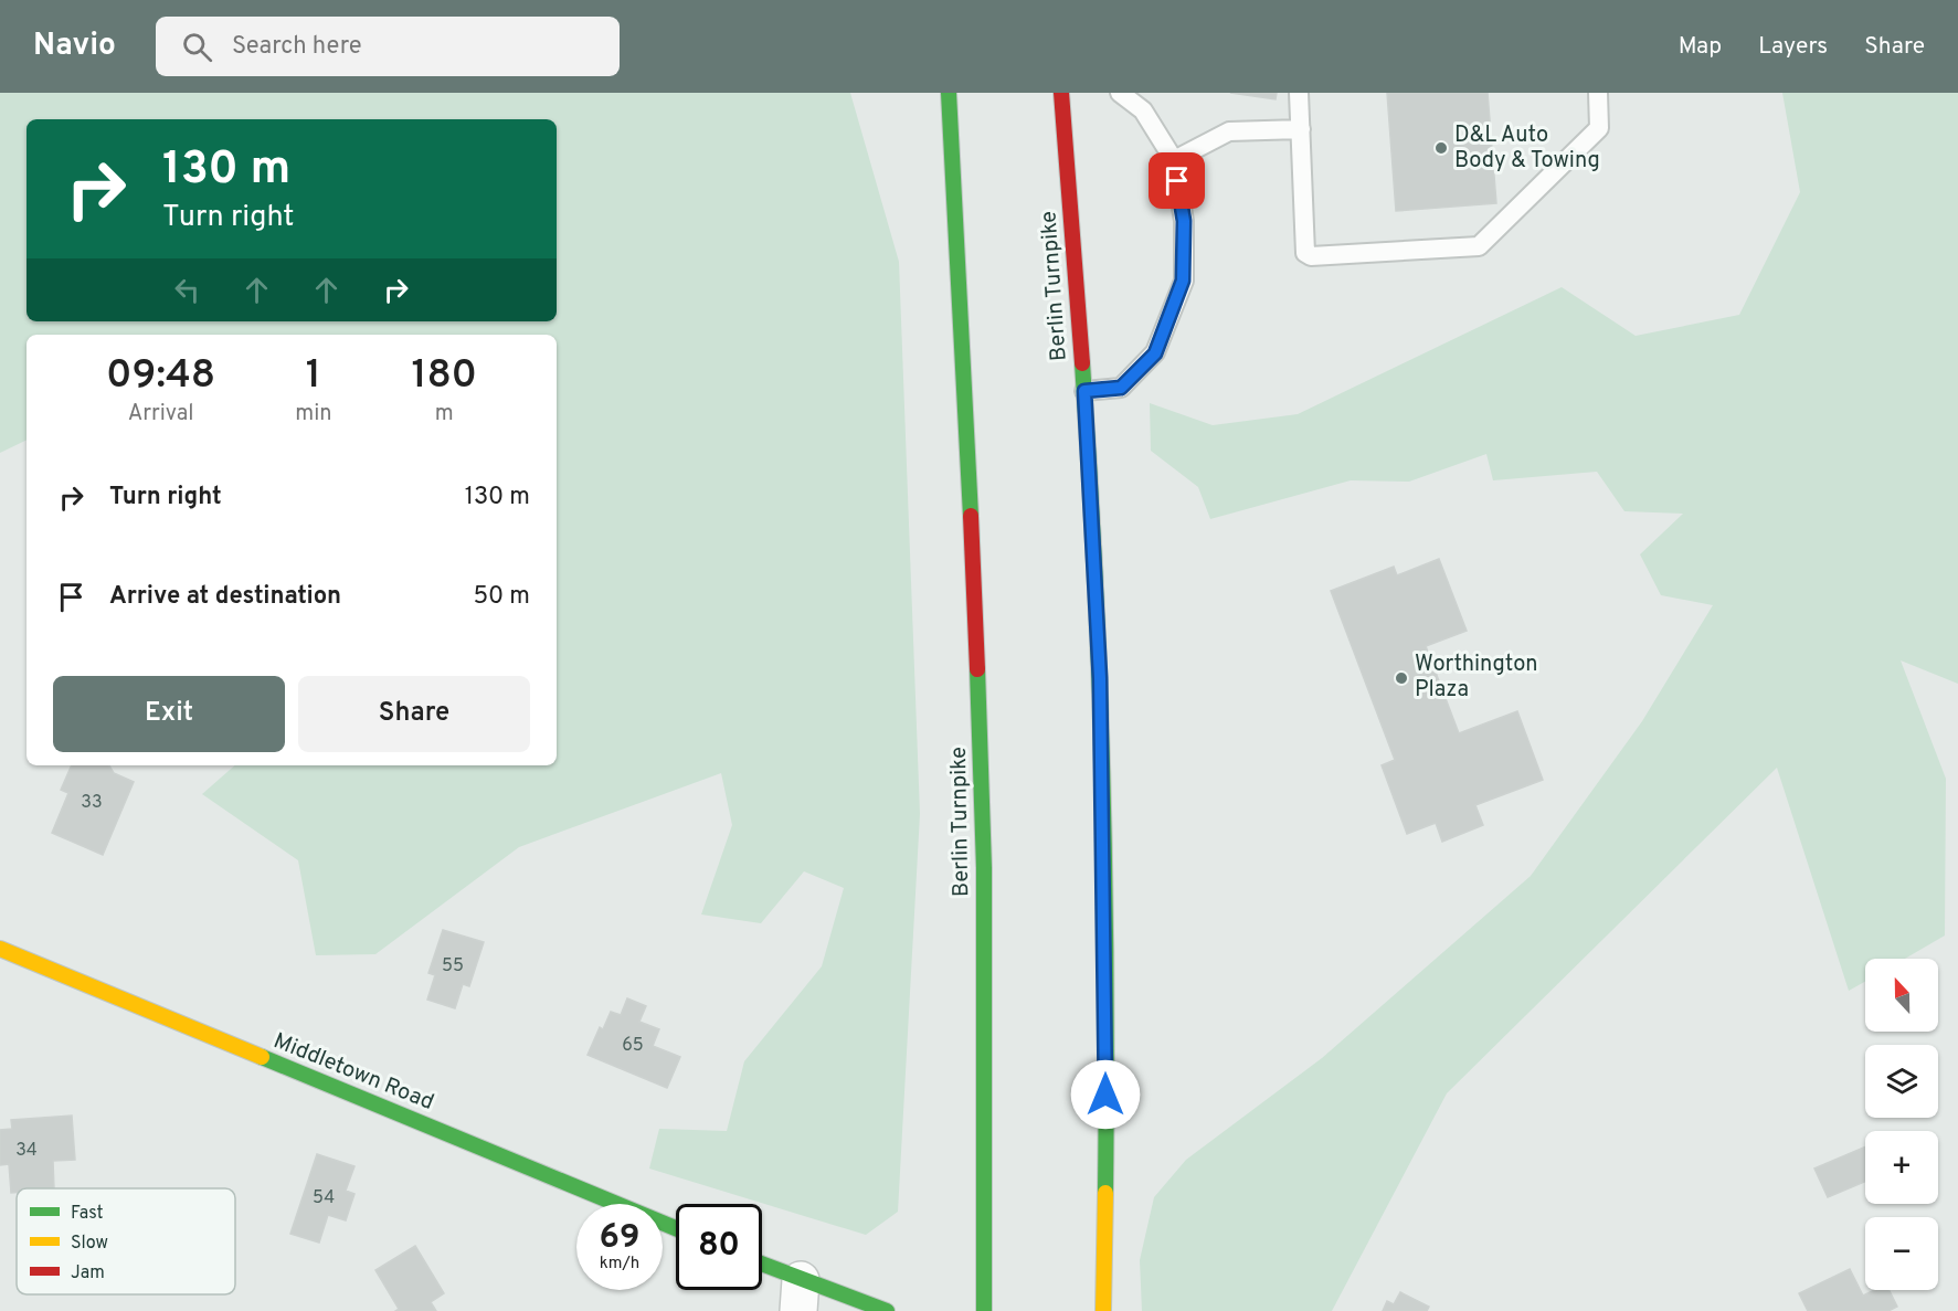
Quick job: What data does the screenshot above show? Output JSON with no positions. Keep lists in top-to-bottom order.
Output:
{
  "streets": {
    "main road": ["Berlin Turnpike", "Middletown Road"]
  },
  "places": ["D&L Auto Body & Towing", "Worthington Plaza"],
  "house_numbers": [
    "33",
    "55",
    "65",
    "34",
    "54"
  ],
  "legend": ["Fast", "Slow", "Jam"],
  "north": "top",
  "page": {
    "header": "Navio",
    "search": "Search here",
    "nav": ["Map", "Layers", "Share"],
    "turn": ["130 m", "Turn right"],
    "eta": [
      "09:48",
      "Arrival",
      "1",
      "min",
      "180",
      "m"
    ],
    "list": [
      {
        "name": "Turn right",
        "value": "130 m"
      },
      {
        "name": "Arrive at destination",
        "value": "50 m"
      }
    ],
    "buttons": ["Exit", "Share"],
    "map_buttons": ["+", "−"],
    "speed": "69 km/h",
    "limit": "80"
  }
}
